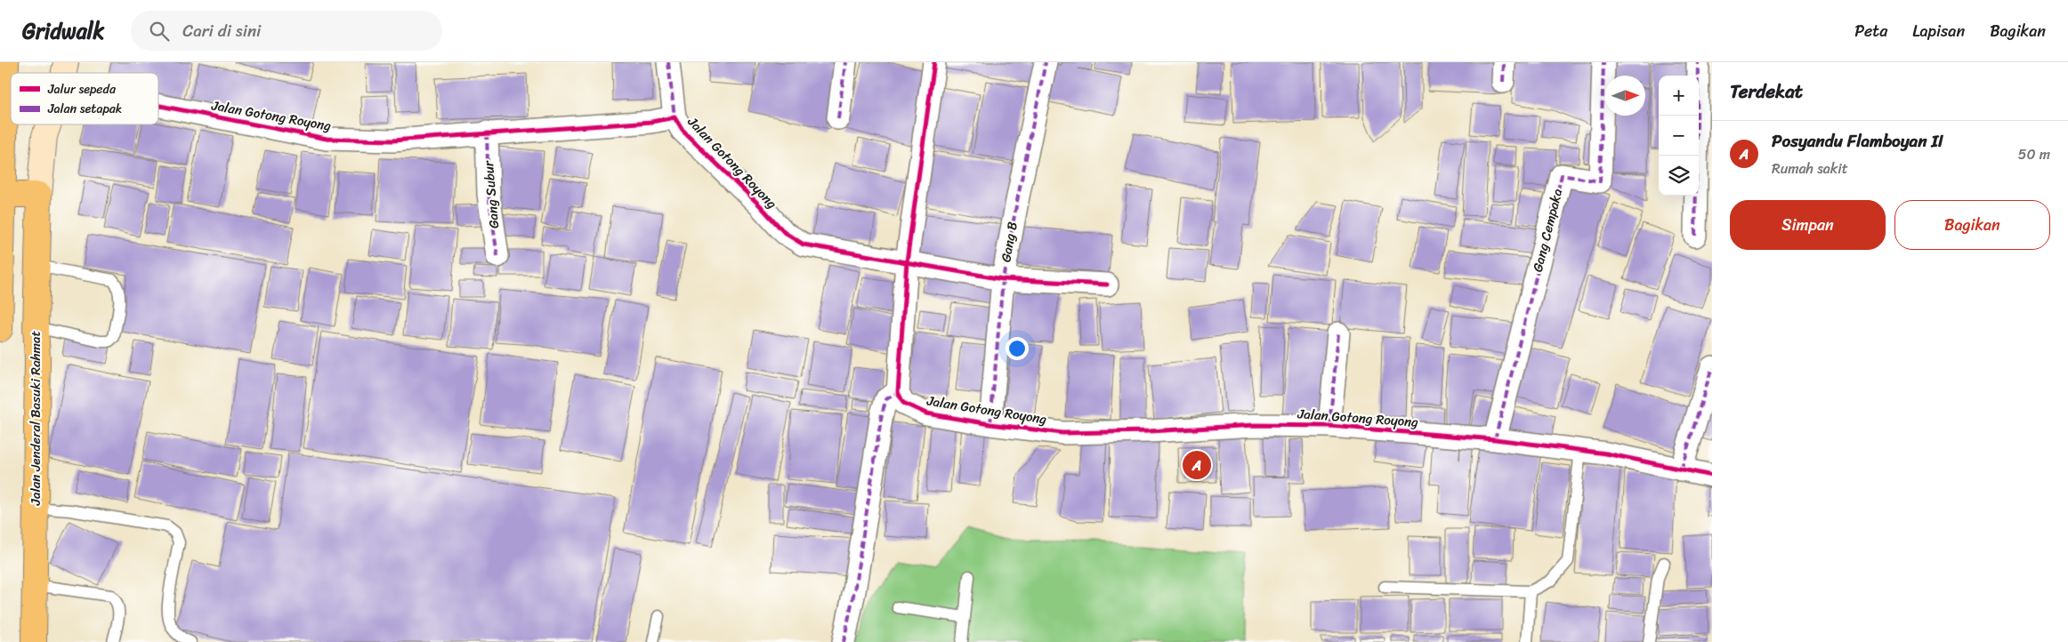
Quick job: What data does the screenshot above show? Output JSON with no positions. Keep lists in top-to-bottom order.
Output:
{
  "streets": {
    "main road": ["Jalan Jenderal Basuki Rahmat"],
    "street": [
      "Jalan Gotong Royong",
      "Gang Subur",
      "Gang Cempaka",
      "Gang B"
    ]
  },
  "crossings": [
    ["Jalan Gotong Royong", "Gang Subur"],
    ["Jalan Gotong Royong", "Gang Cempaka"],
    ["Jalan Gotong Royong", "Gang B"]
  ],
  "legend": ["Jalur sepeda", "Jalan setapak"],
  "north": "right",
  "page": {
    "header": "Gridwalk",
    "search": "Cari di sini",
    "nav": ["Peta", "Lapisan", "Bagikan"],
    "heading": "Terdekat",
    "map_buttons": ["+", "−"],
    "list": [
      {
        "mark": "A",
        "name": "Posyandu Flamboyan II",
        "note": "Rumah sakit",
        "value": "50 m"
      }
    ],
    "buttons": ["Simpan", "Bagikan"],
    "pins": "A"
  }
}
